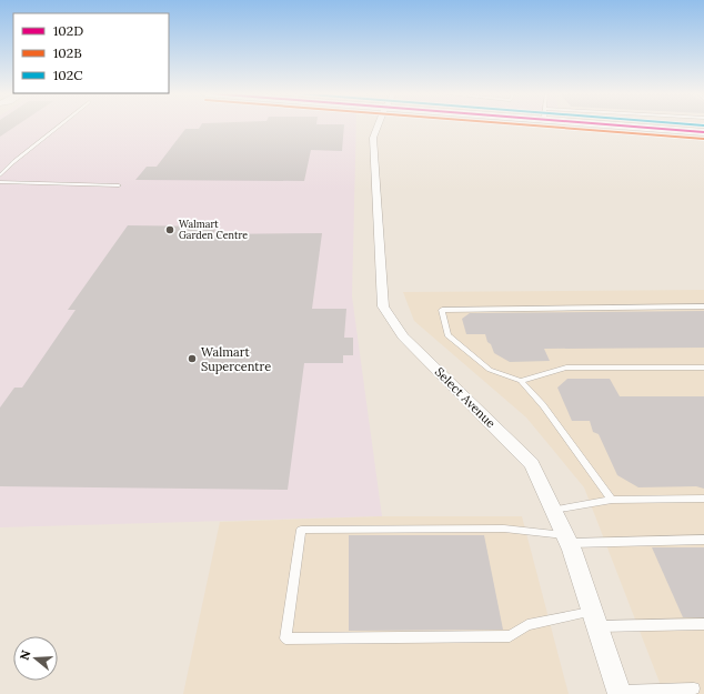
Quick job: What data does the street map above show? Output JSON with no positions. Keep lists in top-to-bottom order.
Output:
{
  "streets": {
    "street": ["Select Avenue"]
  },
  "places": ["Walmart Garden Centre", "Walmart Supercentre"],
  "lines": ["transit line 102D", "transit line 102B"],
  "legend": ["102D", "102B", "102C"],
  "north": "left"
}
